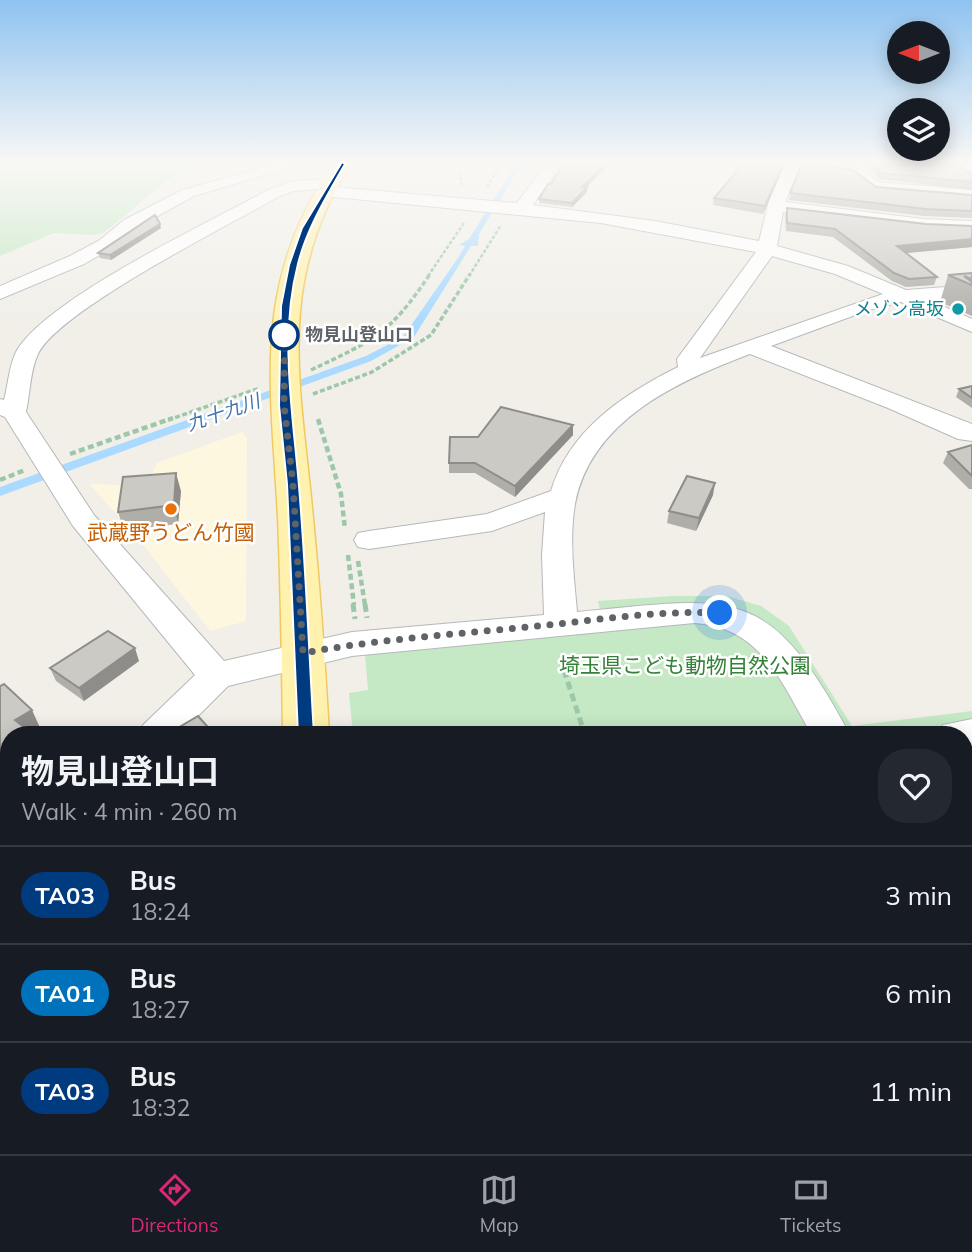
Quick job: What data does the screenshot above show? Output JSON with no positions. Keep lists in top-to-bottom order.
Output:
{
  "water": ["九十九川"],
  "parks": ["埼玉県こども動物自然公園"],
  "places": ["メゾン高坂", "物見山登山口", "武蔵野うどん竹國"],
  "lines": ["bus line TA03"],
  "north": "left",
  "page": {
    "heading": ["物見山登山口", "Walk · 4 min · 260 m"],
    "list": [
      {
        "mark": "TA03",
        "name": "Bus",
        "note": "18:24",
        "value": "3 min"
      },
      {
        "mark": "TA01",
        "name": "Bus",
        "note": "18:27",
        "value": "6 min"
      },
      {
        "mark": "TA03",
        "name": "Bus",
        "note": "18:32",
        "value": "11 min"
      }
    ],
    "tabs": ["Directions", "Map", "Tickets"]
  }
}
